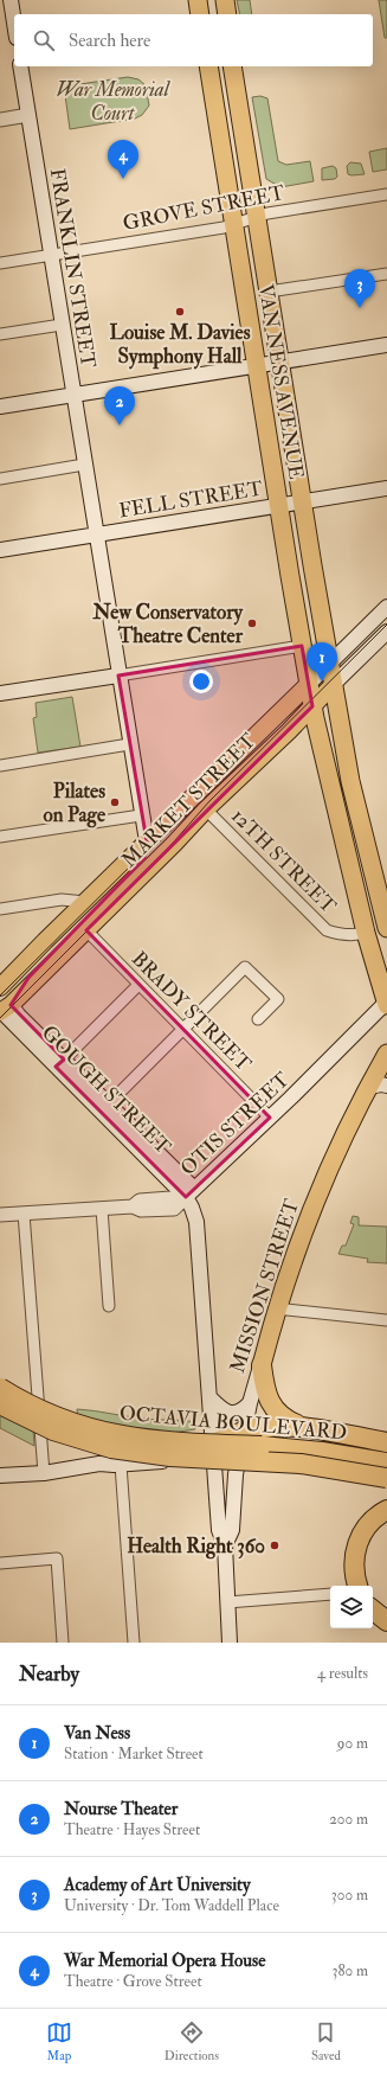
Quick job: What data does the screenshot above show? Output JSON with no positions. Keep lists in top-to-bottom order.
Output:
{
  "streets": {
    "highway": ["VAN NESS AVENUE", "MISSION STREET", "OCTAVIA BOULEVARD"],
    "main road": [
      "FRANKLIN STREET",
      "FELL STREET",
      "MARKET STREET",
      "GOUGH STREET",
      "OTIS STREET"
    ],
    "street": ["GROVE STREET", "12TH STREET", "BRADY STREET"]
  },
  "crossings": [
    ["GROVE STREET", "FRANKLIN STREET"],
    ["GROVE STREET", "VAN NESS AVENUE"],
    ["FRANKLIN STREET", "FELL STREET"],
    ["FRANKLIN STREET", "MARKET STREET"],
    ["VAN NESS AVENUE", "FELL STREET"],
    ["VAN NESS AVENUE", "MARKET STREET"],
    ["VAN NESS AVENUE", "12TH STREET"],
    ["VAN NESS AVENUE", "OTIS STREET"],
    ["MARKET STREET", "12TH STREET"],
    ["MARKET STREET", "BRADY STREET"],
    ["MARKET STREET", "GOUGH STREET"],
    ["BRADY STREET", "OTIS STREET"],
    ["GOUGH STREET", "OTIS STREET"],
    ["OTIS STREET", "MISSION STREET"]
  ],
  "parks": ["War Memorial Court"],
  "places": [
    "Louise M. Davies Symphony Hall",
    "New Conservatory Theatre Center",
    "Pilates on Page",
    "Health Right 360"
  ],
  "page": {
    "search": "Search here",
    "pins": [
      "4",
      "3",
      "2",
      "1"
    ],
    "heading": ["Nearby", "4 results"],
    "list": [
      {
        "mark": "1",
        "name": "Van Ness",
        "note": "Station · Market Street",
        "value": "90 m"
      },
      {
        "mark": "2",
        "name": "Nourse Theater",
        "note": "Theatre · Hayes Street",
        "value": "200 m"
      },
      {
        "mark": "3",
        "name": "Academy of Art University",
        "note": "University · Dr. Tom Waddell Place",
        "value": "300 m"
      },
      {
        "mark": "4",
        "name": "War Memorial Opera House",
        "note": "Theatre · Grove Street",
        "value": "380 m"
      }
    ],
    "nav": ["Map", "Directions", "Saved"]
  }
}
